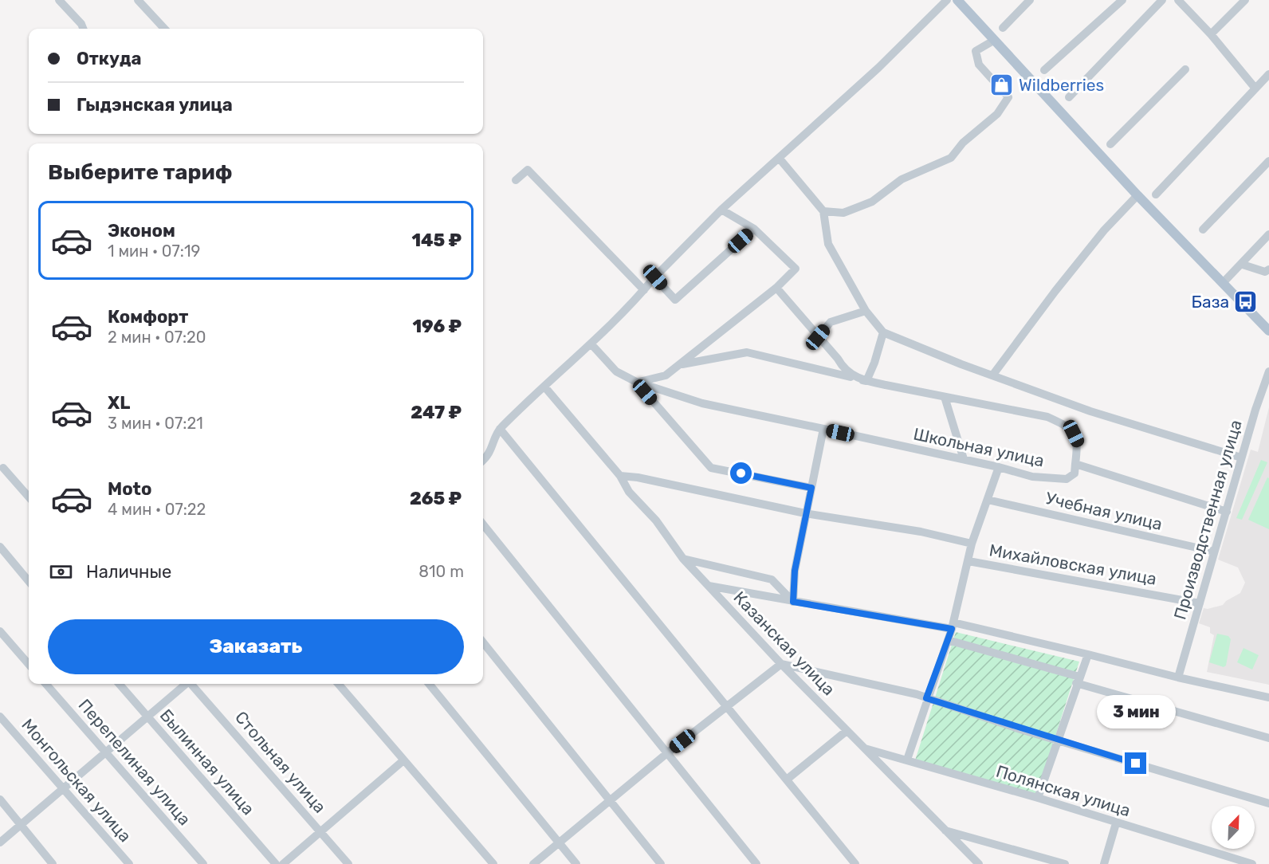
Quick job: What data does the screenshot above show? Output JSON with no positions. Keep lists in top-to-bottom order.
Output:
{
  "streets": {
    "street": [
      "Школьная улица",
      "Учебная улица",
      "Производственная улица",
      "Михайловская улица",
      "Казанская улица",
      "Перепелиная улица",
      "Былинная улица",
      "Стольная улица",
      "Монгольская улица",
      "Полянская улица"
    ]
  },
  "crossings": [
    ["Учебная улица", "Производственная улица"],
    ["Производственная улица", "Михайловская улица"],
    ["Михайловская улица", "Казанская улица"],
    ["Казанская улица", "Полянская улица"]
  ],
  "places": {
    "shop": ["Wildberries"],
    "bus stop": ["База"]
  },
  "north": "top right",
  "page": {
    "banner": ["Откуда", "Гыдэнская улица"],
    "heading": "Выберите тариф",
    "list": [
      {
        "name": "Эконом",
        "note": "1 мин · 07:19",
        "value": "145 ₽"
      },
      {
        "name": "Комфорт",
        "note": "2 мин · 07:20",
        "value": "196 ₽"
      },
      {
        "name": "XL",
        "note": "3 мин · 07:21",
        "value": "247 ₽"
      },
      {
        "name": "Moto",
        "note": "4 мин · 07:22",
        "value": "265 ₽"
      }
    ],
    "pay": ["Наличные", "810 m"],
    "buttons": "Заказать",
    "bubble": "3 мин"
  }
}
